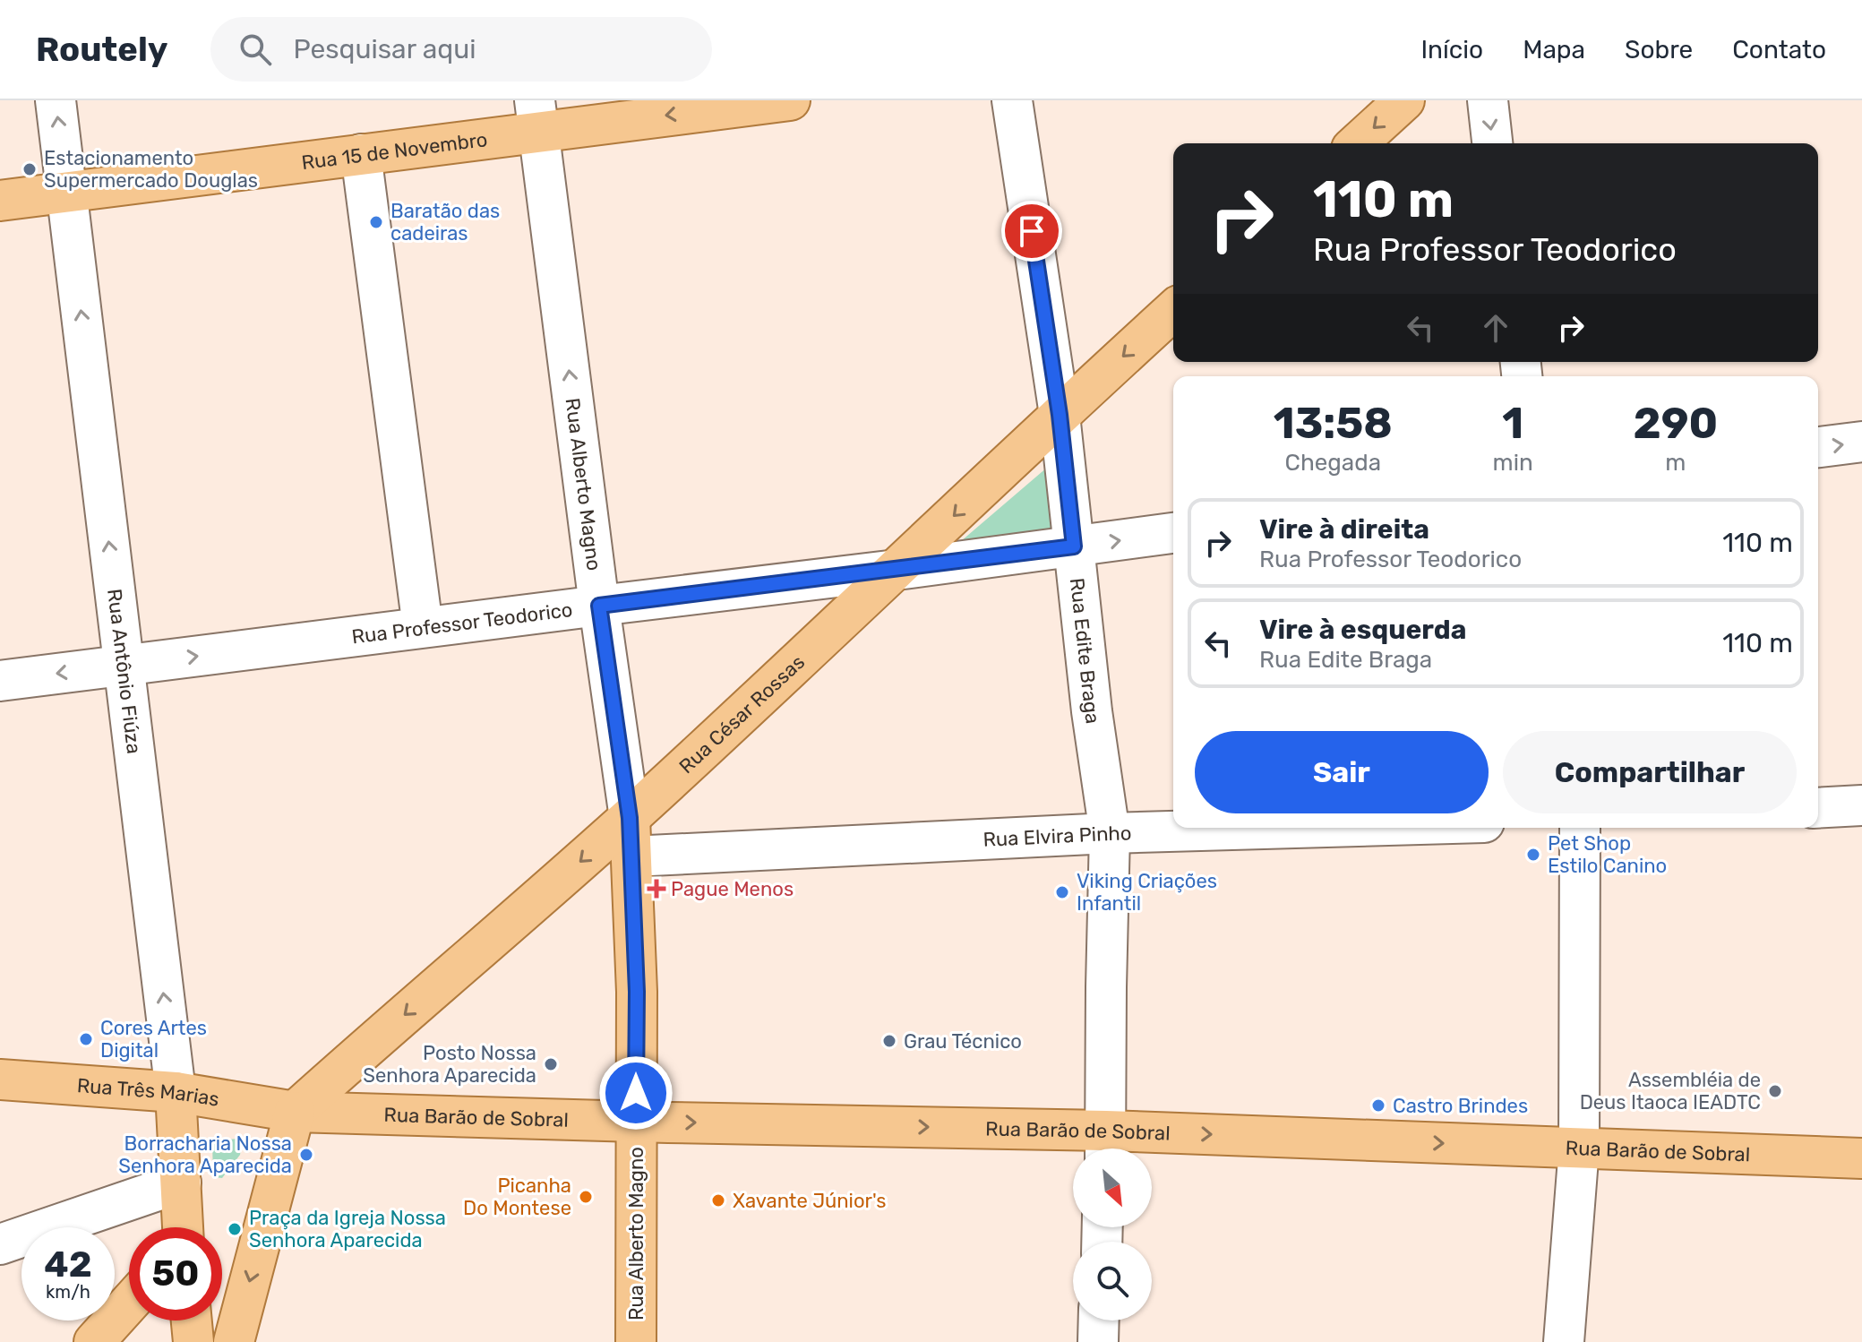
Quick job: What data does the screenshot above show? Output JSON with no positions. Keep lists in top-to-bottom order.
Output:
{
  "streets": {
    "main road": [
      "Rua 15 de Novembro",
      "Rua Alberto Magno",
      "Rua Antônio Fiúza",
      "Rua César Rossas",
      "Rua Três Marias",
      "Rua Barão de Sobral"
    ],
    "street": ["Rua Professor Teodorico", "Rua Edite Braga", "Rua Elvira Pinho"]
  },
  "crossings": [
    ["Rua 15 de Novembro", "Rua Alberto Magno"],
    ["Rua 15 de Novembro", "Rua Antônio Fiúza"],
    ["Rua Alberto Magno", "Rua Professor Teodorico"],
    ["Rua Alberto Magno", "Rua César Rossas"],
    ["Rua Alberto Magno", "Rua Elvira Pinho"],
    ["Rua Alberto Magno", "Rua Barão de Sobral"],
    ["Rua Professor Teodorico", "Rua Edite Braga"],
    ["Rua Professor Teodorico", "Rua Antônio Fiúza"],
    ["Rua Professor Teodorico", "Rua César Rossas"],
    ["Rua Edite Braga", "Rua César Rossas"],
    ["Rua Edite Braga", "Rua Elvira Pinho"],
    ["Rua Edite Braga", "Rua Barão de Sobral"],
    ["Rua Antônio Fiúza", "Rua Três Marias"],
    ["Rua César Rossas", "Rua Três Marias"],
    ["Rua César Rossas", "Rua Barão de Sobral"],
    ["Rua Três Marias", "Rua Barão de Sobral"]
  ],
  "one_way": ["Rua César Rossas", "Rua Barão de Sobral"],
  "places": {
    "other": [
      "Estacionamento Supermercado Douglas",
      "Baratão das cadeiras",
      "Pet Shop Estilo Canino",
      "Viking Criações Infantil",
      "Cores Artes Digital",
      "Grau Técnico",
      "Posto Nossa Senhora Aparecida",
      "Assembléia de Deus Itaoca IEADTC",
      "Castro Brindes",
      "Borracharia Nossa Senhora Aparecida",
      "Picanha Do Montese",
      "Xavante Júnior's",
      "Praça da Igreja Nossa Senhora Aparecida"
    ],
    "health": ["Pague Menos"]
  },
  "north": "bottom right",
  "page": {
    "header": "Routely",
    "search": "Pesquisar aqui",
    "nav": [
      "Início",
      "Mapa",
      "Sobre",
      "Contato"
    ],
    "turn": ["110 m", "Rua Professor Teodorico"],
    "eta": [
      "13:58",
      "Chegada",
      "1",
      "min",
      "290",
      "m"
    ],
    "list": [
      {
        "name": "Vire à direita",
        "note": "Rua Professor Teodorico",
        "value": "110 m"
      },
      {
        "name": "Vire à esquerda",
        "note": "Rua Edite Braga",
        "value": "110 m"
      }
    ],
    "buttons": ["Sair", "Compartilhar"],
    "speed": "42 km/h",
    "limit": "50"
  }
}
